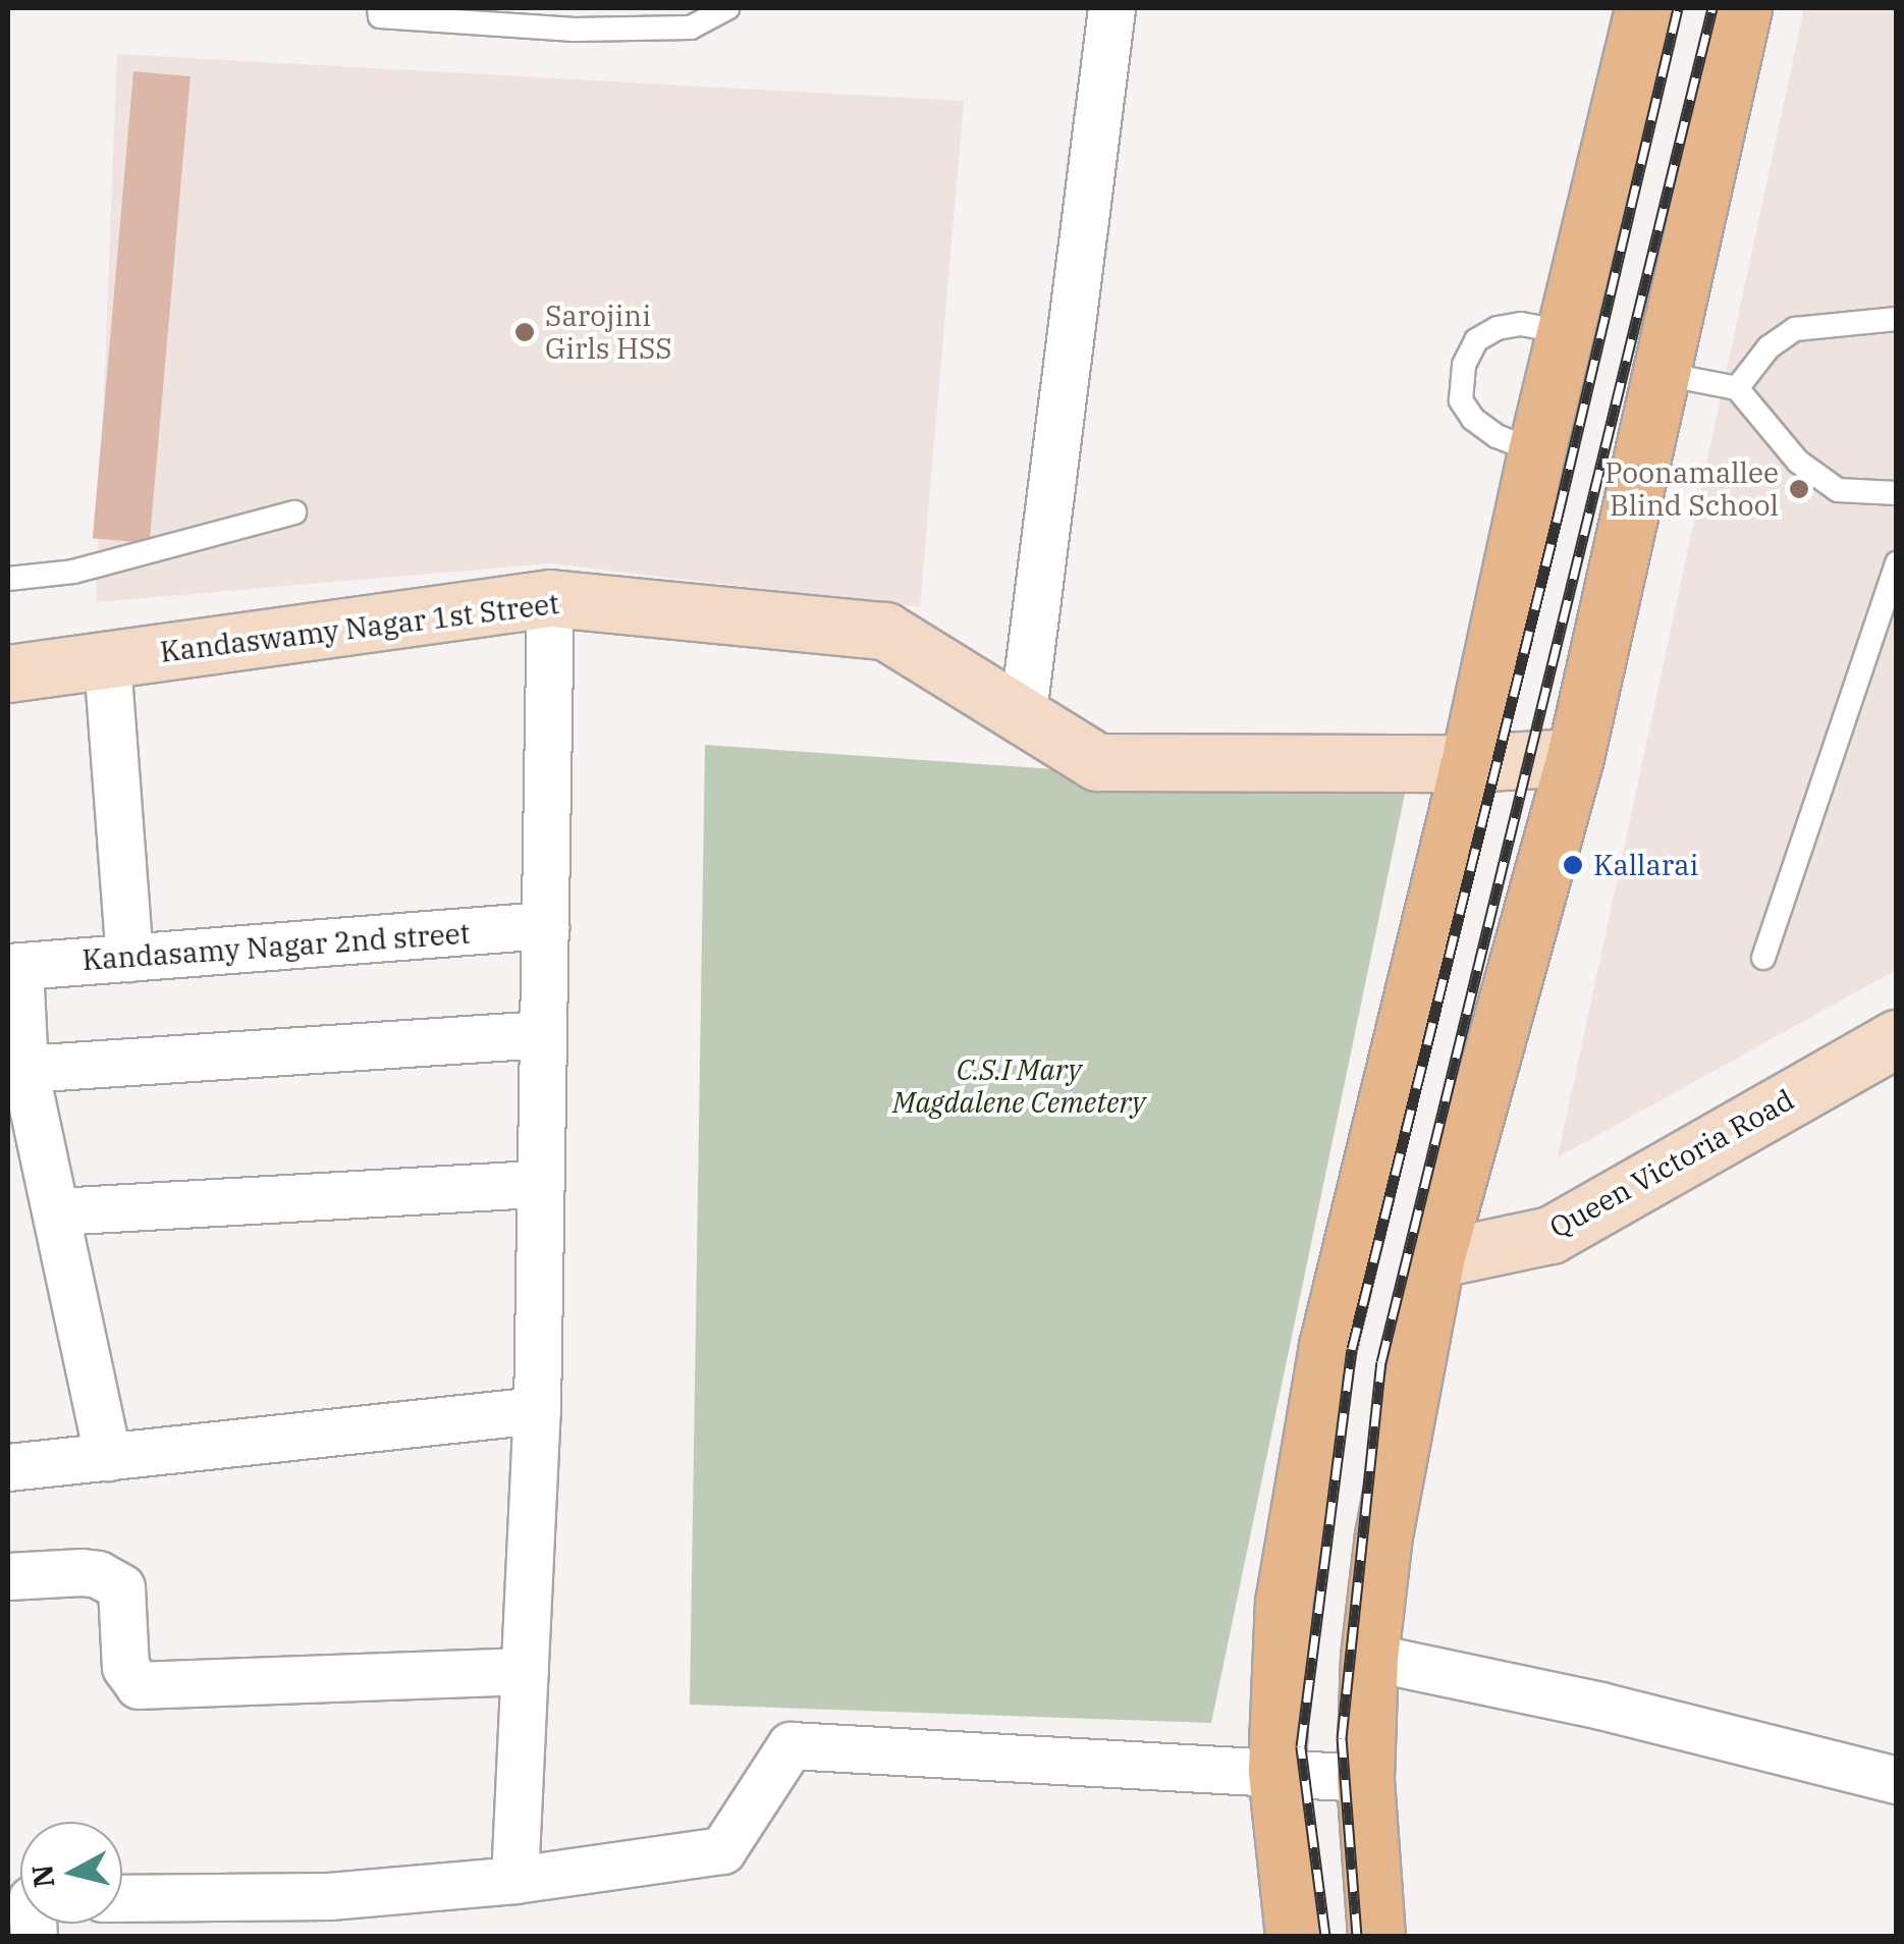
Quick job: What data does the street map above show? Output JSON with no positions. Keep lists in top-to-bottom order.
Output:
{
  "streets": {
    "street": ["Kandaswamy Nagar 1st Street", "Kandasamy Nagar 2nd street", "Queen Victoria Road"]
  },
  "parks": ["C.S.I Mary Magdalene Cemetery"],
  "places": ["Sarojini Girls HSS", "Poonamallee Blind School", "Kallarai"],
  "north": "left"
}
